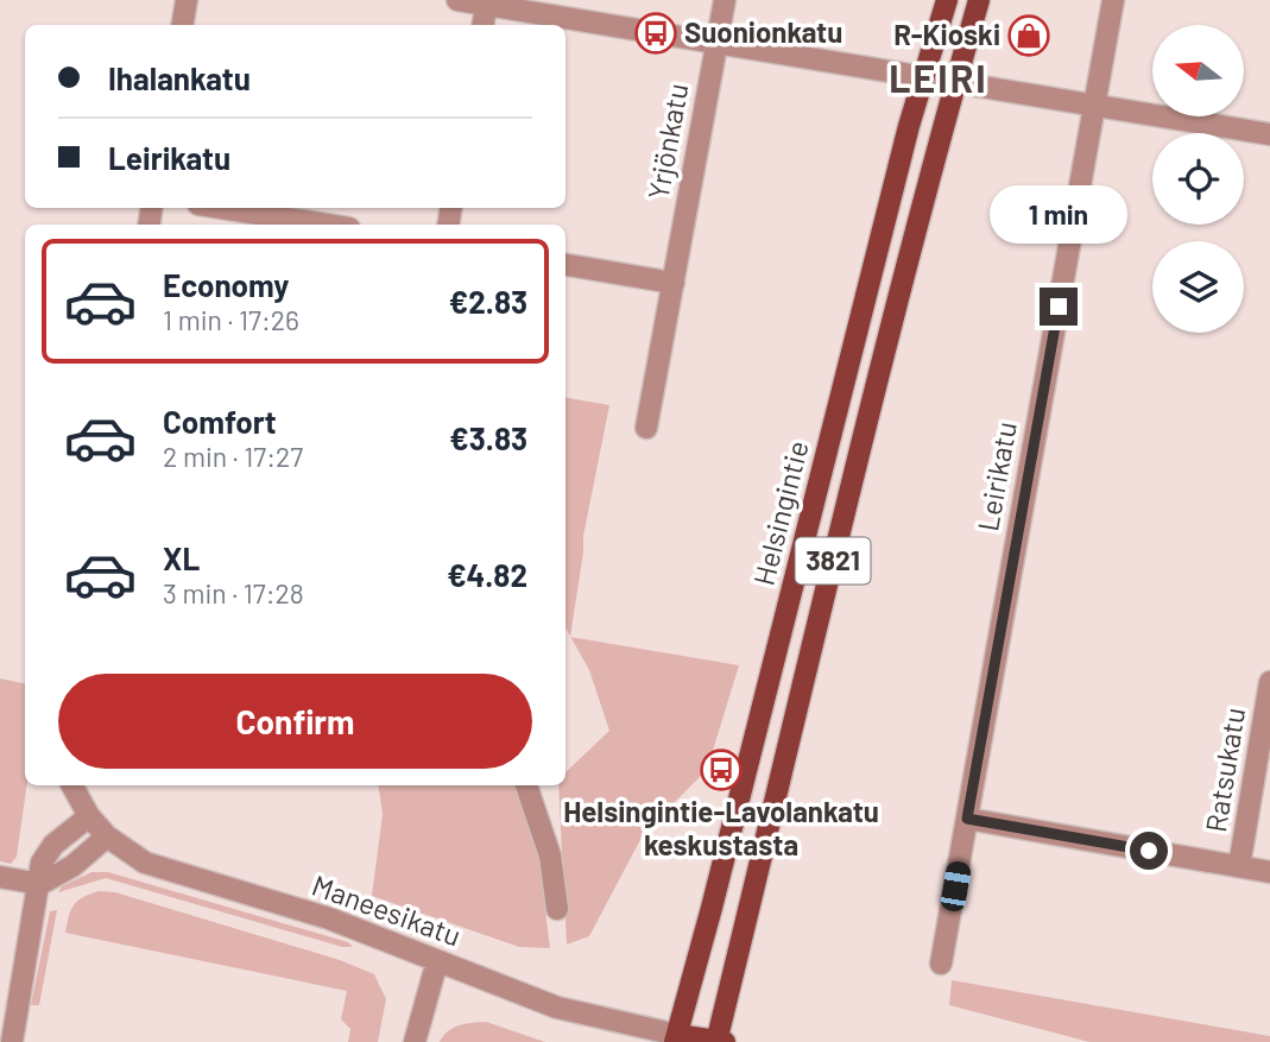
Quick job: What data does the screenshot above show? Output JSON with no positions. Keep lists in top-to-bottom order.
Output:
{
  "streets": {
    "main road": ["Helsingintie", "3821"],
    "street": [
      "Yrjönkatu",
      "Leirikatu",
      "Ratsukatu",
      "Maneesikatu"
    ]
  },
  "crossings": [
    ["Helsingintie", "Maneesikatu"]
  ],
  "districts": ["LEIRI"],
  "places": {
    "bus stop": ["Suonionkatu", "Helsingintie-Lavolankatu keskustasta"],
    "shop": ["R-Kioski"]
  },
  "north": "left",
  "page": {
    "banner": ["Ihalankatu", "Leirikatu"],
    "bubble": "1 min",
    "list": [
      {
        "name": "Economy",
        "note": "1 min · 17:26",
        "value": "€2.83"
      },
      {
        "name": "Comfort",
        "note": "2 min · 17:27",
        "value": "€3.83"
      },
      {
        "name": "XL",
        "note": "3 min · 17:28",
        "value": "€4.82"
      }
    ],
    "buttons": "Confirm"
  }
}
